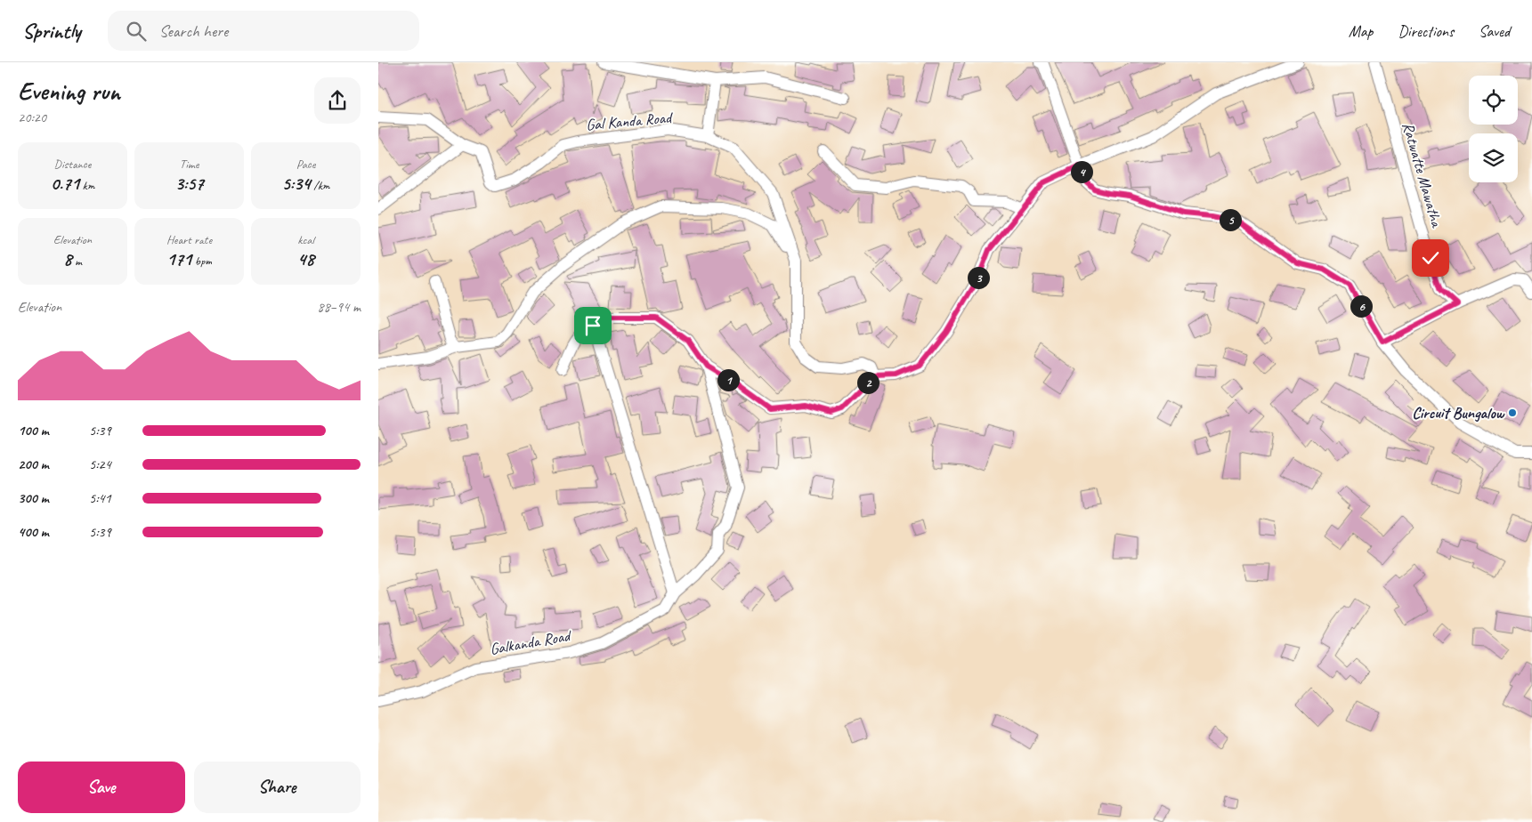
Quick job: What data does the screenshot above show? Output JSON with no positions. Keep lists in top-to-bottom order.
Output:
{
  "streets": {
    "street": ["Gal Kanda Road", "Ratwatte Mawatha", "Galkanda Road"]
  },
  "places": ["Circuit Bungalow"],
  "page": {
    "header": "Sprintly",
    "search": "Search here",
    "nav": ["Map", "Directions", "Saved"],
    "heading": ["Evening run", "20:20"],
    "stats": [
      ["Distance", "0.71 km"],
      ["Time", "3:57"],
      ["Pace", "5:34 /km"],
      ["Elevation", "8 m"],
      ["Heart rate", "171 bpm"],
      ["kcal", "48"]
    ],
    "pins": [
      "4",
      "5",
      "3",
      "6",
      "1",
      "2"
    ],
    "chart": ["Elevation", "88–94 m"],
    "list": [
      {
        "name": "100 m",
        "note": "5:39"
      },
      {
        "name": "200 m",
        "note": "5:24"
      },
      {
        "name": "300 m",
        "note": "5:41"
      },
      {
        "name": "400 m",
        "note": "5:39"
      }
    ],
    "buttons": ["Save", "Share"]
  }
}
